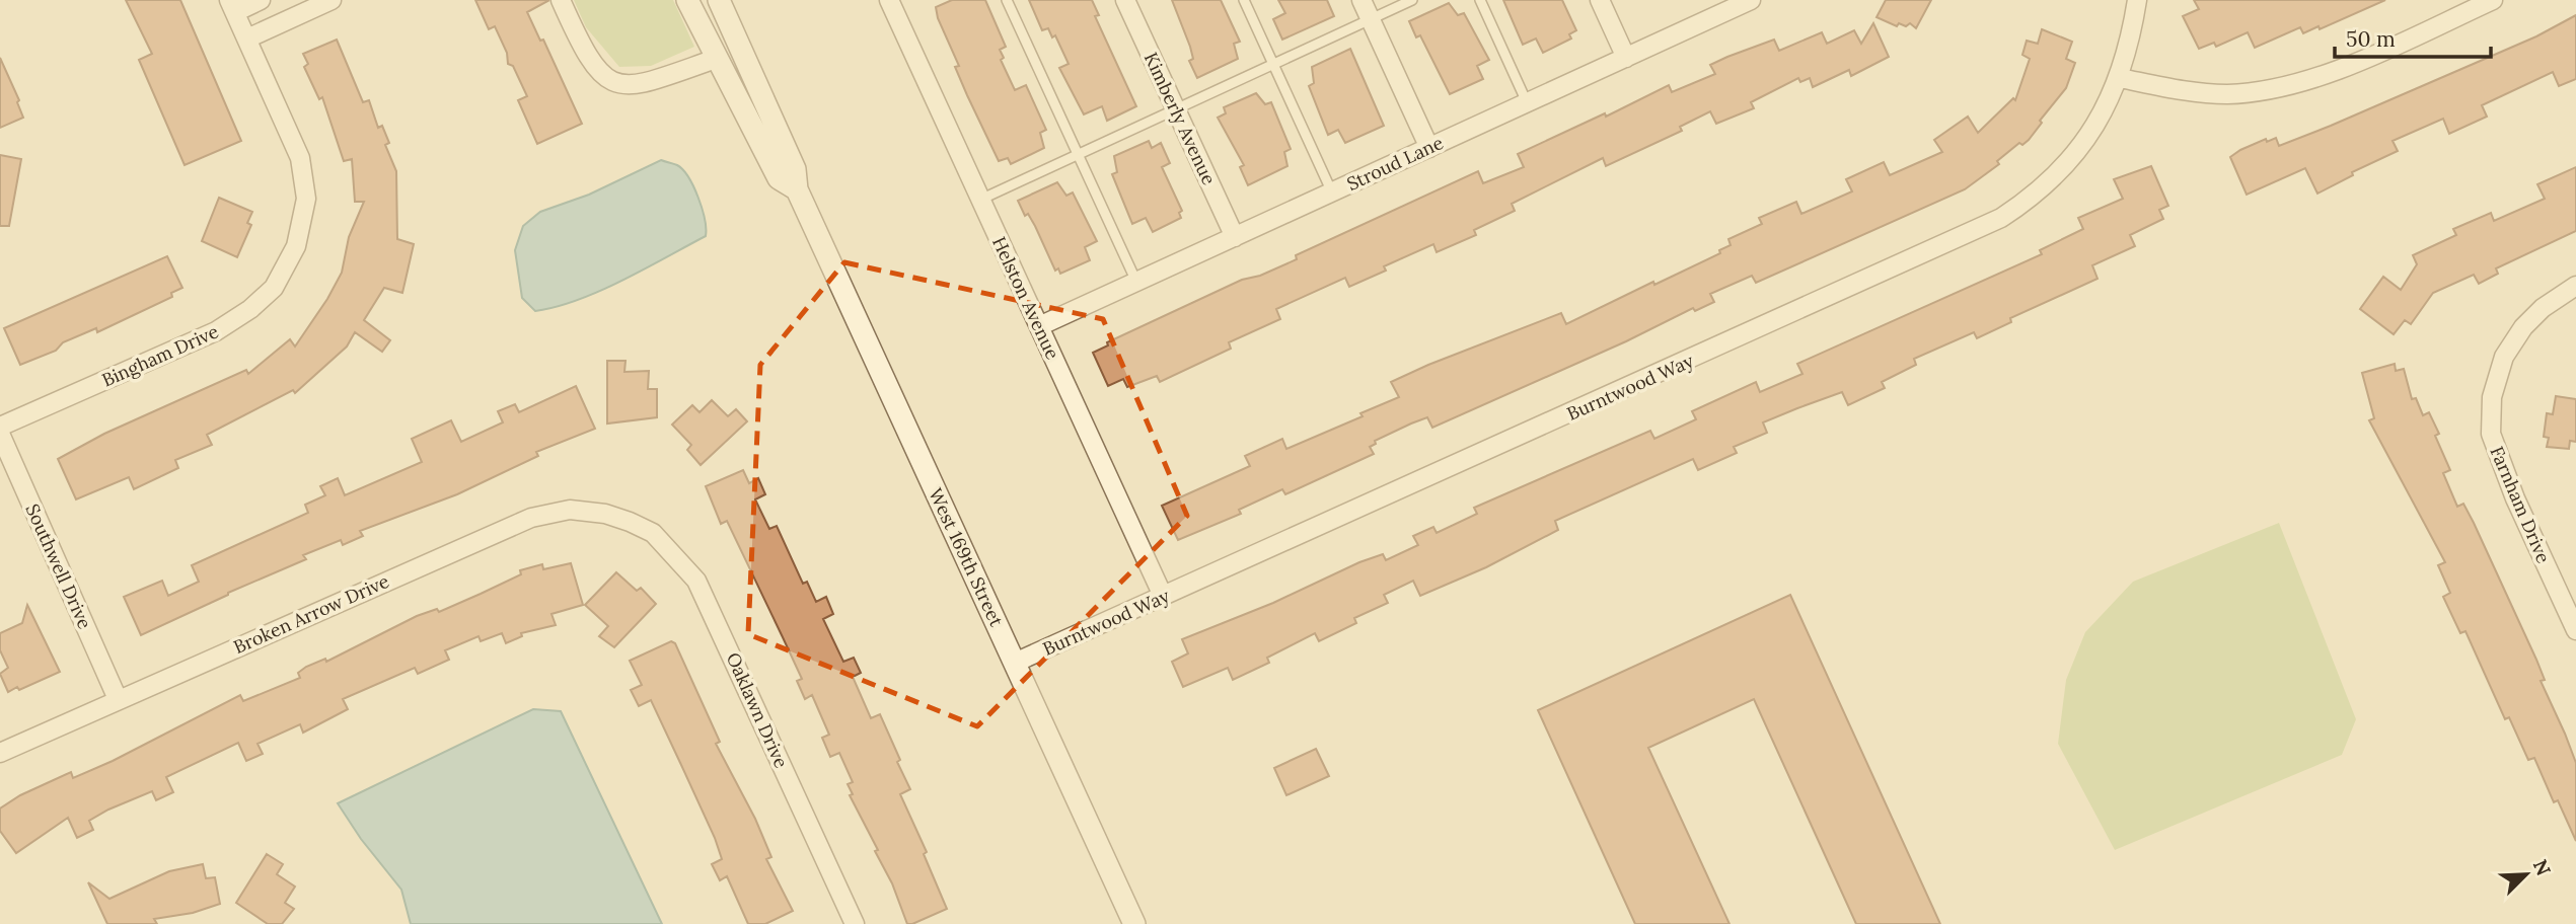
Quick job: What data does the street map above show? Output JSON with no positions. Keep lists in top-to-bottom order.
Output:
{
  "streets": {
    "street": [
      "Kimberly Avenue",
      "Stroud Lane",
      "Helston Avenue",
      "Bingham Drive",
      "Burntwood Way",
      "Farnham Drive",
      "West 169th Street",
      "Southwell Drive",
      "Broken Arrow Drive",
      "Oaklawn Drive"
    ]
  },
  "crossings": [
    ["Kimberly Avenue", "Stroud Lane"],
    ["Stroud Lane", "Helston Avenue"],
    ["Helston Avenue", "Burntwood Way"],
    ["Burntwood Way", "West 169th Street"],
    ["Southwell Drive", "Broken Arrow Drive"],
    ["Broken Arrow Drive", "Oaklawn Drive"]
  ],
  "scale_bar": "50 m",
  "north": "top right"
}
